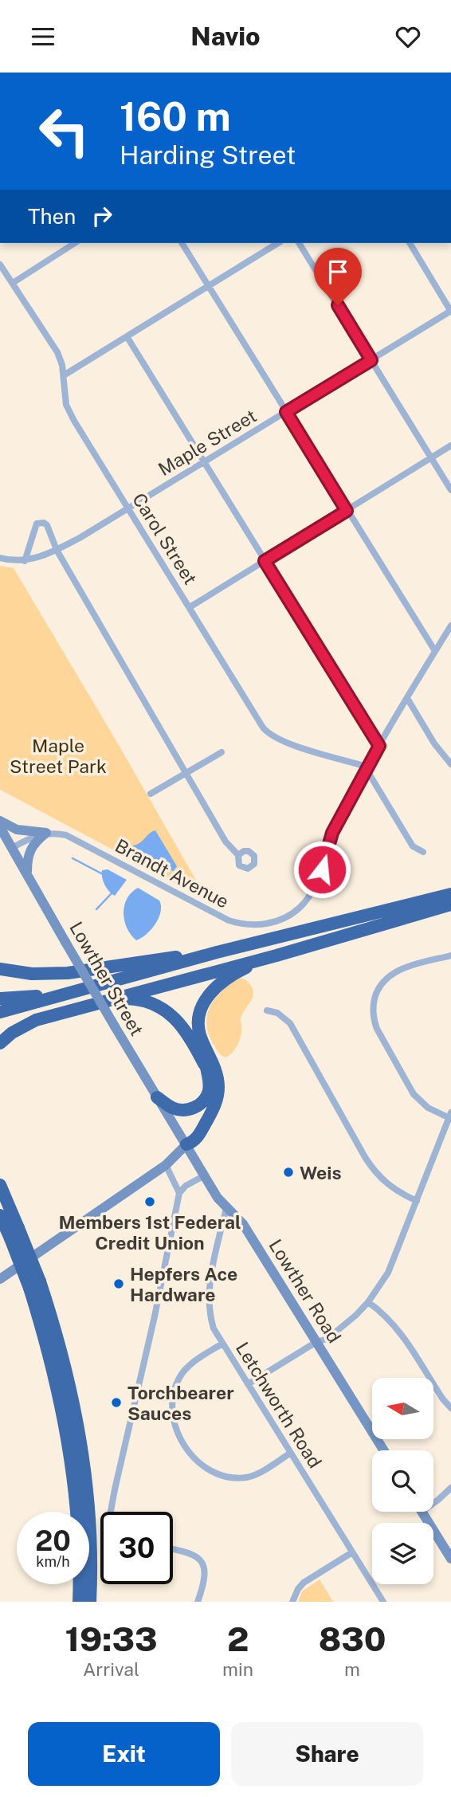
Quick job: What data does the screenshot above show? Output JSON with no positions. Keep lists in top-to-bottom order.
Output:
{
  "streets": {
    "main road": ["Lowther Street", "Lowther Road"],
    "street": [
      "Maple Street",
      "Carol Street",
      "Brandt Avenue",
      "Letchworth Road"
    ]
  },
  "crossings": [
    ["Maple Street", "Carol Street"],
    ["Carol Street", "Brandt Avenue"],
    ["Lowther Street", "Lowther Road"],
    ["Lowther Road", "Letchworth Road"]
  ],
  "parks": ["Maple Street Park"],
  "places": [
    "Weis",
    "Members 1st Federal Credit Union",
    "Hepfers Ace Hardware",
    "Torchbearer Sauces"
  ],
  "north": "left",
  "page": {
    "header": "Navio",
    "turn": ["160 m", "Harding Street"],
    "then": "Then",
    "speed": "20 km/h",
    "limit": "30",
    "eta": [
      "19:33",
      "Arrival",
      "2",
      "min",
      "830",
      "m"
    ],
    "buttons": ["Exit", "Share"]
  }
}
